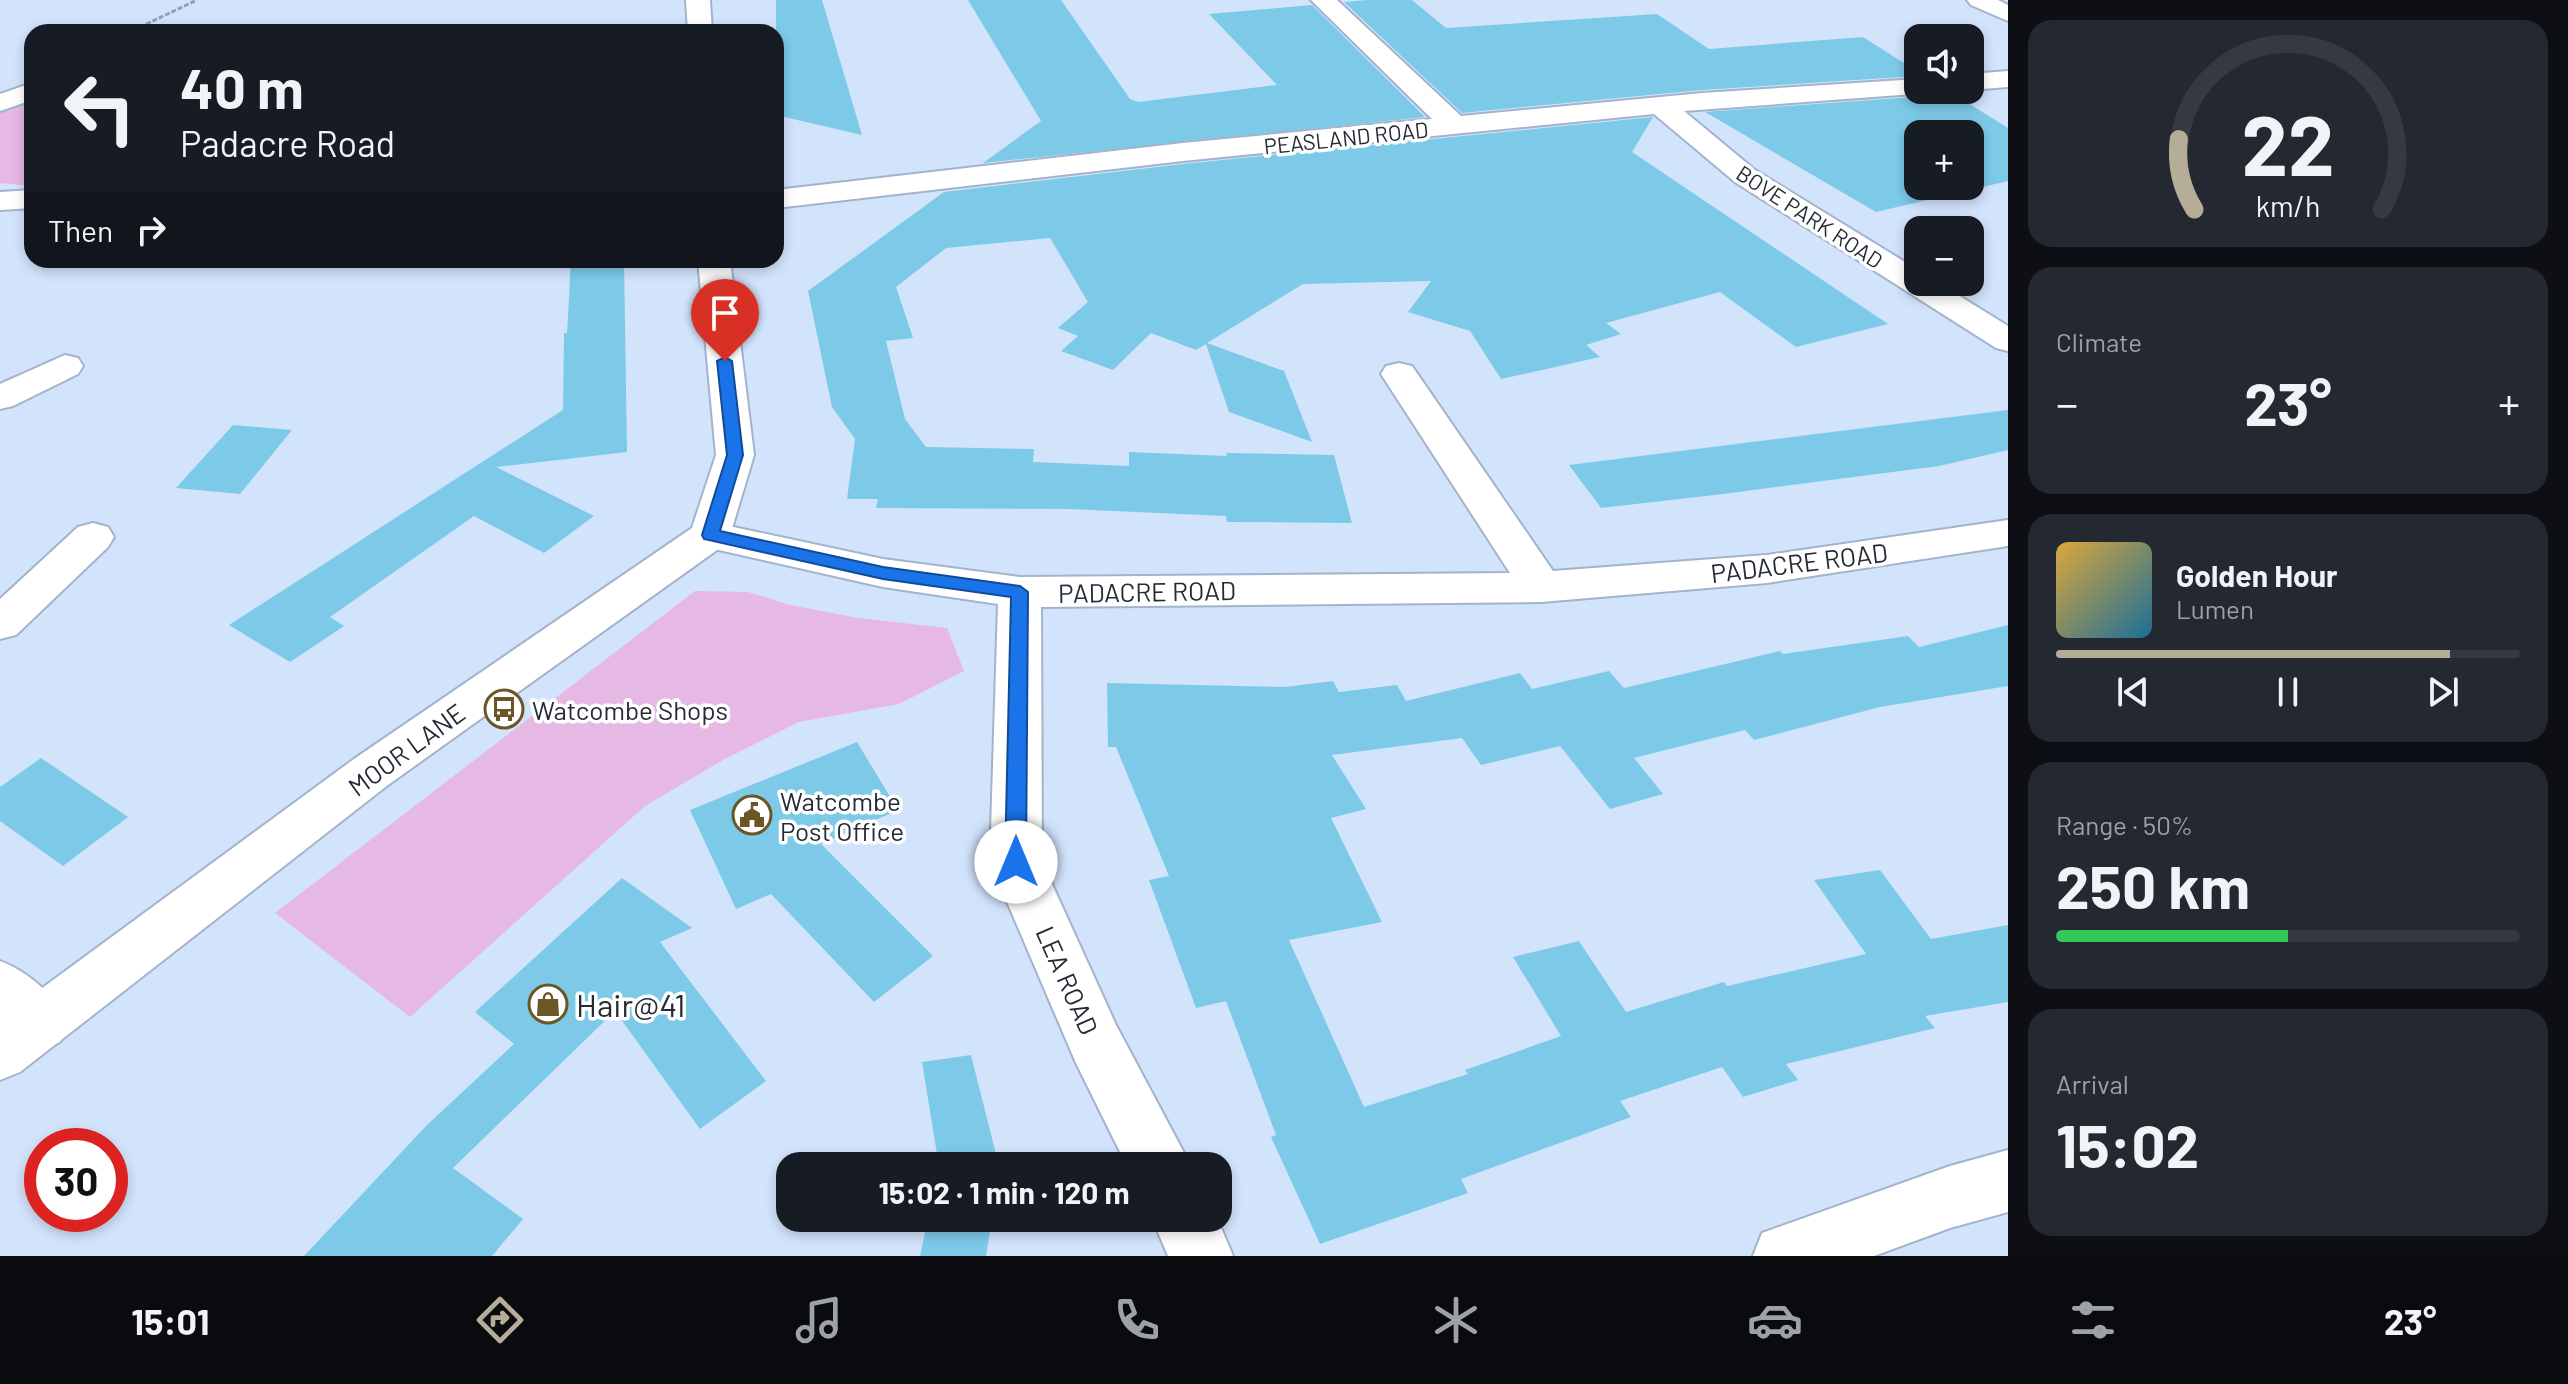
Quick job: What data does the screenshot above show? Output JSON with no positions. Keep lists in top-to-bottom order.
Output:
{
  "streets": {
    "street": [
      "PEASLAND ROAD",
      "BOVE PARK ROAD",
      "PADACRE ROAD",
      "MOOR LANE",
      "LEA ROAD"
    ]
  },
  "crossings": [
    ["PEASLAND ROAD", "BOVE PARK ROAD"],
    ["PADACRE ROAD", "MOOR LANE"],
    ["PADACRE ROAD", "LEA ROAD"]
  ],
  "places": {
    "bus stop": ["Watcombe Shops"],
    "public building": ["Watcombe Post Office"],
    "shop": ["Hair@41"]
  },
  "page": {
    "map_buttons": ["+", "−"],
    "turn": ["40 m", "Padacre Road"],
    "then": "Then",
    "tile": [
      "Climate",
      ["Range · 50%", "250 km"],
      ["Arrival", "15:02"]
    ],
    "heat": ["−", "23°", "+"],
    "song": ["Golden Hour", "Lumen"],
    "limit": "30",
    "trip": "15:02 · 1 min · 120 m",
    "tabs": ["15:01", "23°"],
    "gauge": ["22", "km/h"]
  }
}
